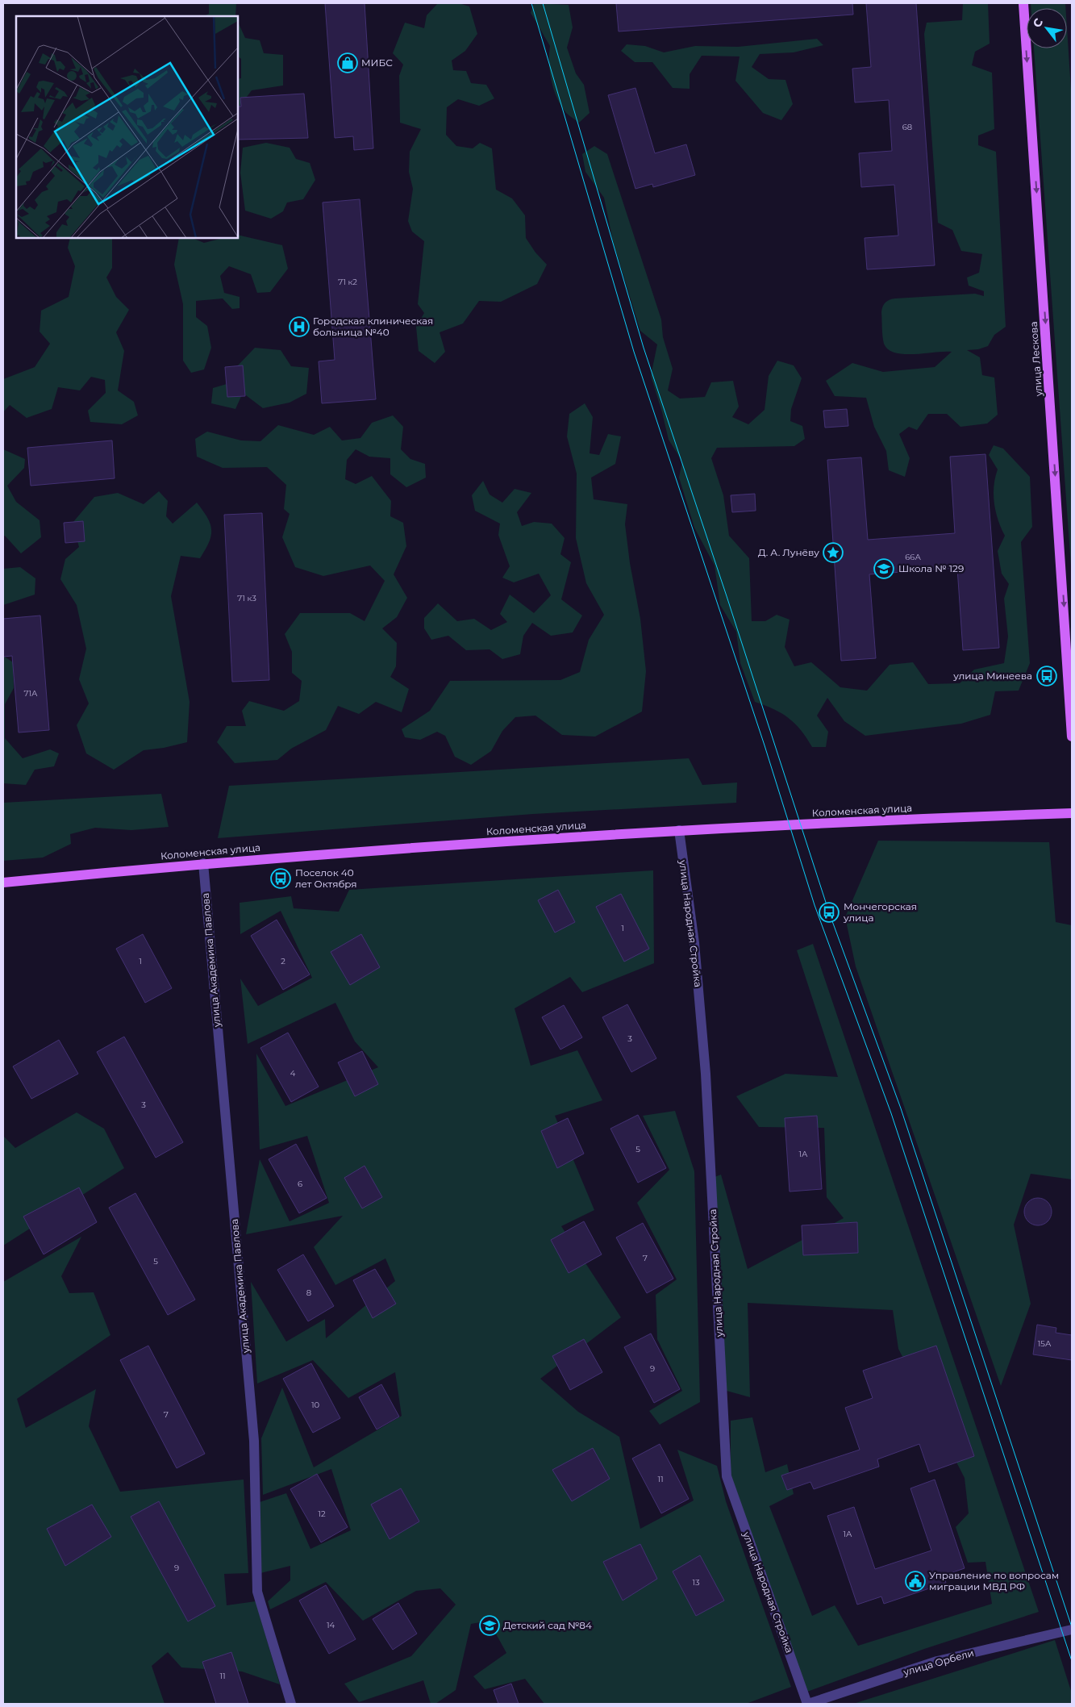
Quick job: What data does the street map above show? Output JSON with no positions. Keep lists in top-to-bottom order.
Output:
{
  "streets": {
    "main road": ["улица Лескова", "Коломенская улица"],
    "street": ["улица Народная Стройка", "улица Академика Павлова", "улица Орбели"]
  },
  "crossings": [
    ["Коломенская улица", "улица Народная Стройка"],
    ["Коломенская улица", "улица Академика Павлова"],
    ["улица Народная Стройка", "улица Орбели"]
  ],
  "one_way": ["улица Лескова"],
  "places": {
    "shop": ["МИБС"],
    "hospital": ["Городская клиническая больница №40"],
    "place": ["Д. А. Лунёву"],
    "school or university": ["Школа № 129", "Детский сад №84"],
    "bus stop": ["улица Минеева", "Поселок 40 лет Октября", "Мончегорская улица"],
    "public building": ["Управление по вопросам миграции МВД РФ"]
  },
  "house_numbers": [
    "68",
    "71 к2",
    "66А",
    "71 к3",
    "71А",
    "1",
    "1",
    "2",
    "3",
    "4",
    "3",
    "5",
    "1А",
    "6",
    "7",
    "5",
    "8",
    "15А",
    "9",
    "10",
    "7",
    "11",
    "12",
    "1А",
    "9",
    "13",
    "14",
    "11"
  ],
  "north": "top left"
}
